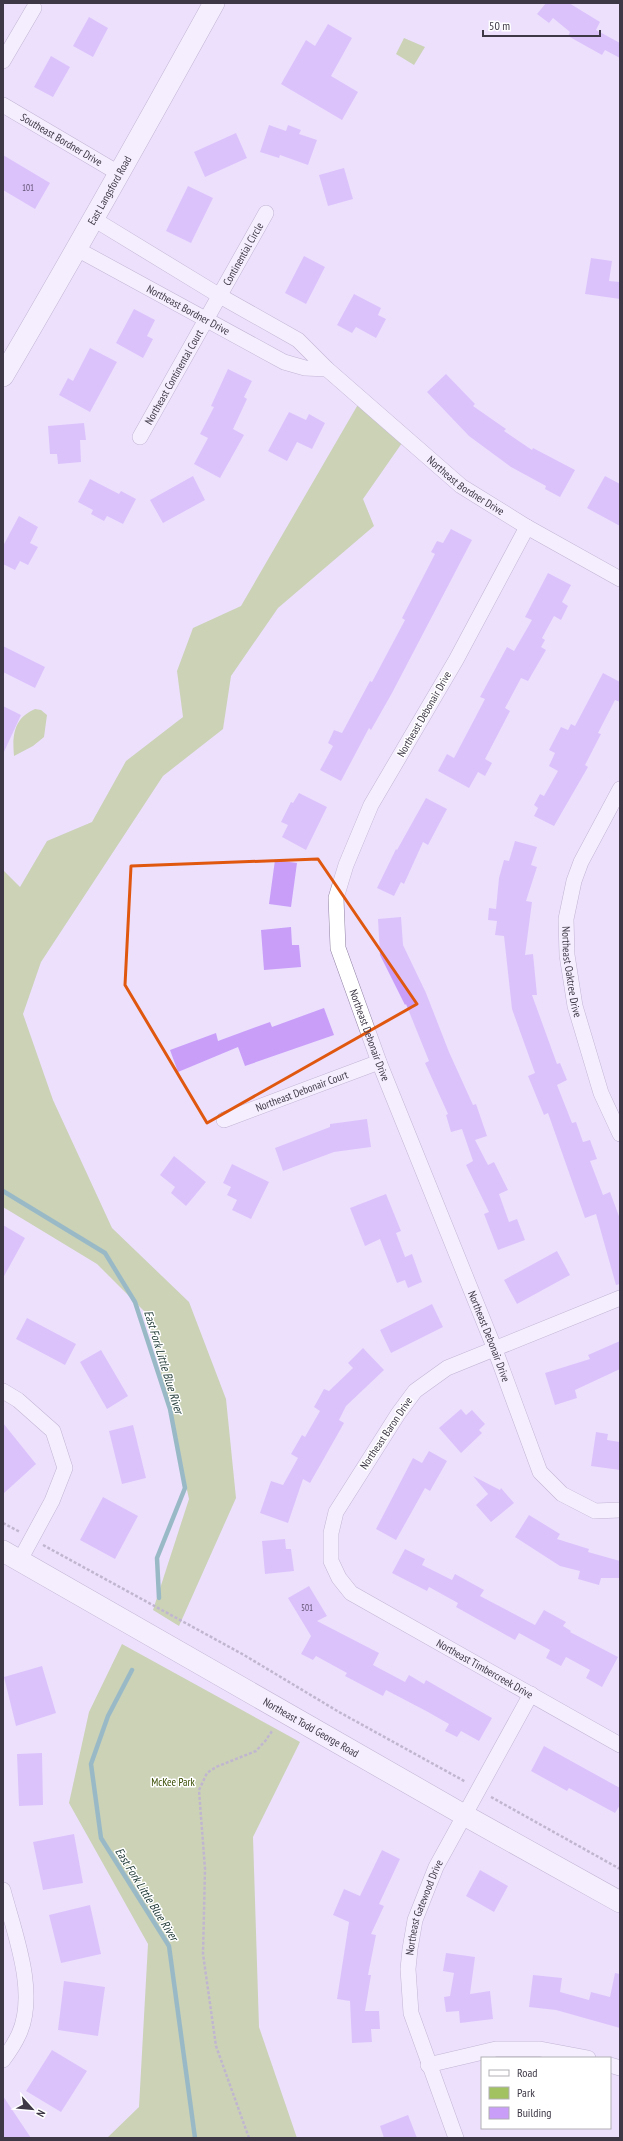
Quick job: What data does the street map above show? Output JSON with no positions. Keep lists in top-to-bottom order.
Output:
{
  "streets": {
    "main road": ["East Langsford Road", "Northeast Todd George Road"],
    "street": [
      "Southeast Bordner Drive",
      "Continential Circle",
      "Northeast Bordner Drive",
      "Northeast Continental Court",
      "Northeast Debonair Drive",
      "Northeast Oaktree Drive",
      "Northeast Debonair Court",
      "Northeast Baron Drive",
      "Northeast Timbercreek Drive",
      "Northeast Gatewood Drive"
    ]
  },
  "crossings": [
    ["Southeast Bordner Drive", "East Langsford Road"],
    ["East Langsford Road", "Northeast Bordner Drive"],
    ["Continential Circle", "Northeast Bordner Drive"],
    ["Continential Circle", "Northeast Continental Court"],
    ["Northeast Bordner Drive", "Northeast Continental Court"],
    ["Northeast Bordner Drive", "Northeast Debonair Drive"],
    ["Northeast Debonair Drive", "Northeast Debonair Court"],
    ["Northeast Debonair Drive", "Northeast Baron Drive"],
    ["Northeast Baron Drive", "Northeast Timbercreek Drive"],
    ["Northeast Timbercreek Drive", "Northeast Gatewood Drive"],
    ["Northeast Todd George Road", "Northeast Gatewood Drive"]
  ],
  "water": ["East Fork Little Blue River"],
  "parks": ["McKee Park"],
  "house_numbers": ["101", "501"],
  "legend": ["Road", "Park", "Building"],
  "scale_bar": "50 m",
  "north": "bottom right"
}
